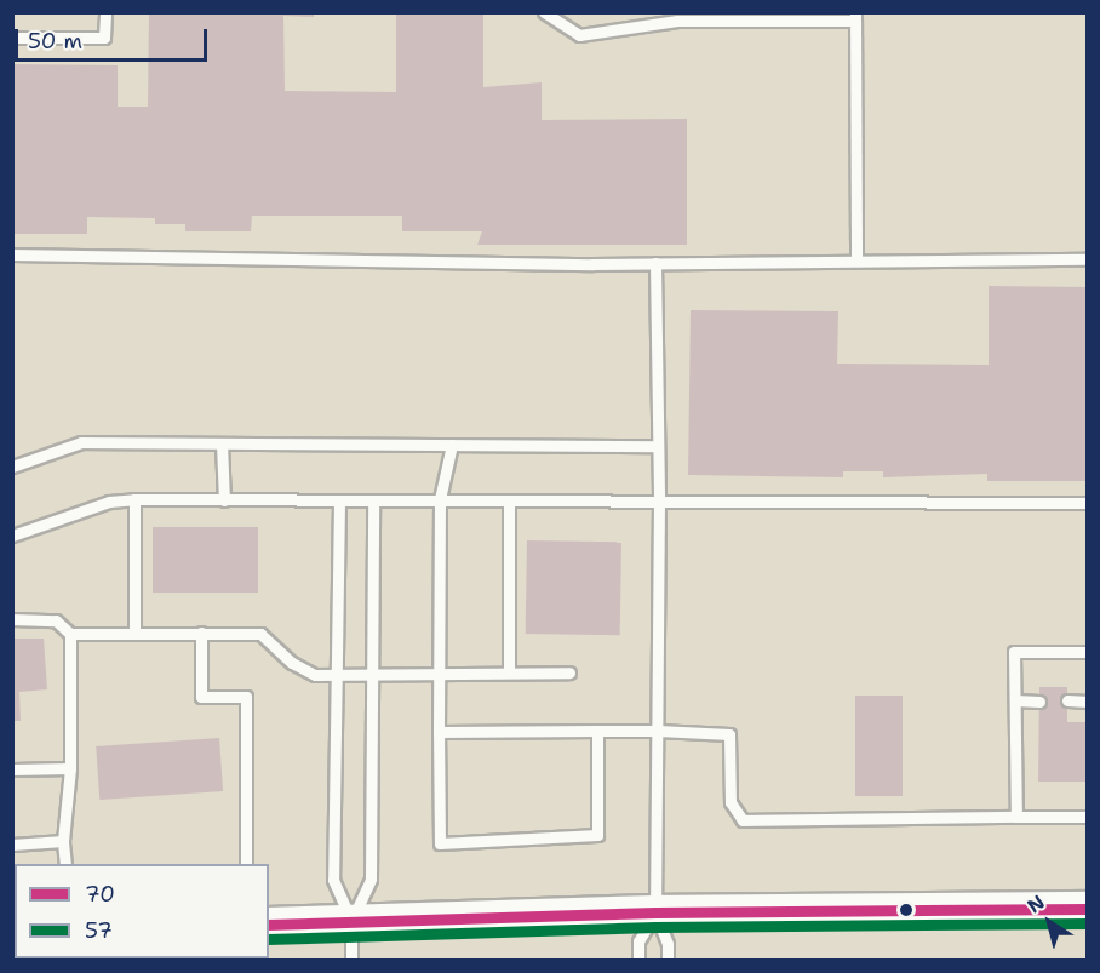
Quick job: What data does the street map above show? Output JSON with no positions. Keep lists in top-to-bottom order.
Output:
{
  "lines": ["transit line 70", "transit line 57"],
  "legend": ["70", "57"],
  "scale_bar": "50 m",
  "north": "top left"
}
